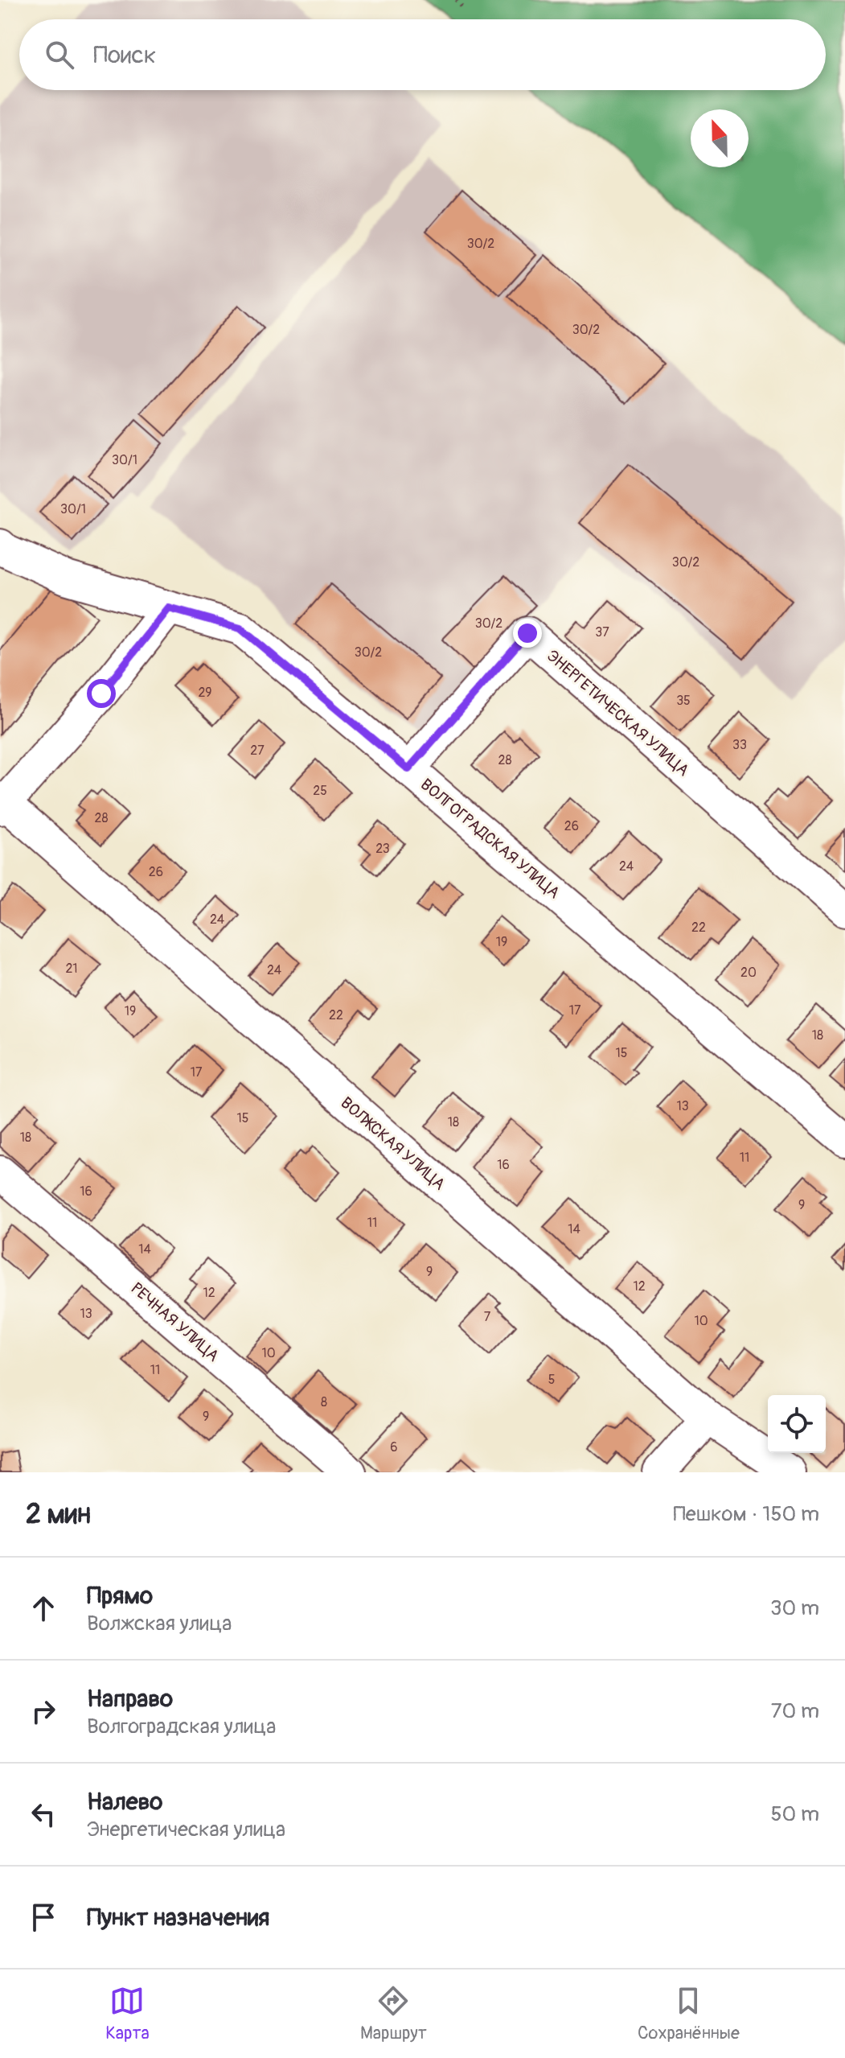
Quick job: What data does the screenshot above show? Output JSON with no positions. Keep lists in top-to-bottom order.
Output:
{
  "streets": {
    "street": [
      "ЭНЕРГЕТИЧЕСКАЯ УЛИЦА",
      "ВОЛГОГРАДСКАЯ УЛИЦА",
      "ВОЛЖСКАЯ УЛИЦА",
      "РЕЧНАЯ УЛИЦА"
    ]
  },
  "crossings": [
    ["ЭНЕРГЕТИЧЕСКАЯ УЛИЦА", "ВОЛГОГРАДСКАЯ УЛИЦА"],
    ["ВОЛГОГРАДСКАЯ УЛИЦА", "ВОЛЖСКАЯ УЛИЦА"]
  ],
  "house_numbers": [
    "30/2",
    "30/2",
    "30/1",
    "30/1",
    "30/2",
    "30/2",
    "37",
    "30/2",
    "29",
    "35",
    "33",
    "27",
    "28",
    "25",
    "28",
    "26",
    "23",
    "24",
    "26",
    "24",
    "22",
    "19",
    "21",
    "24",
    "20",
    "17",
    "19",
    "22",
    "18",
    "15",
    "17",
    "13",
    "15",
    "18",
    "18",
    "11",
    "16",
    "16",
    "9",
    "11",
    "14",
    "14",
    "9",
    "12",
    "12",
    "13",
    "7",
    "10",
    "10",
    "11",
    "5",
    "8",
    "9",
    "6"
  ],
  "north": "top",
  "page": {
    "search": "Поиск",
    "heading": ["2 мин", "Пешком · 150 m"],
    "list": [
      ["Прямо", "Волжская улица", "30 m"],
      ["Направо", "Волгоградская улица", "70 m"],
      ["Налево", "Энергетическая улица", "50 m"],
      "Пункт назначения"
    ],
    "nav": ["Карта", "Маршрут", "Сохранённые"]
  }
}
